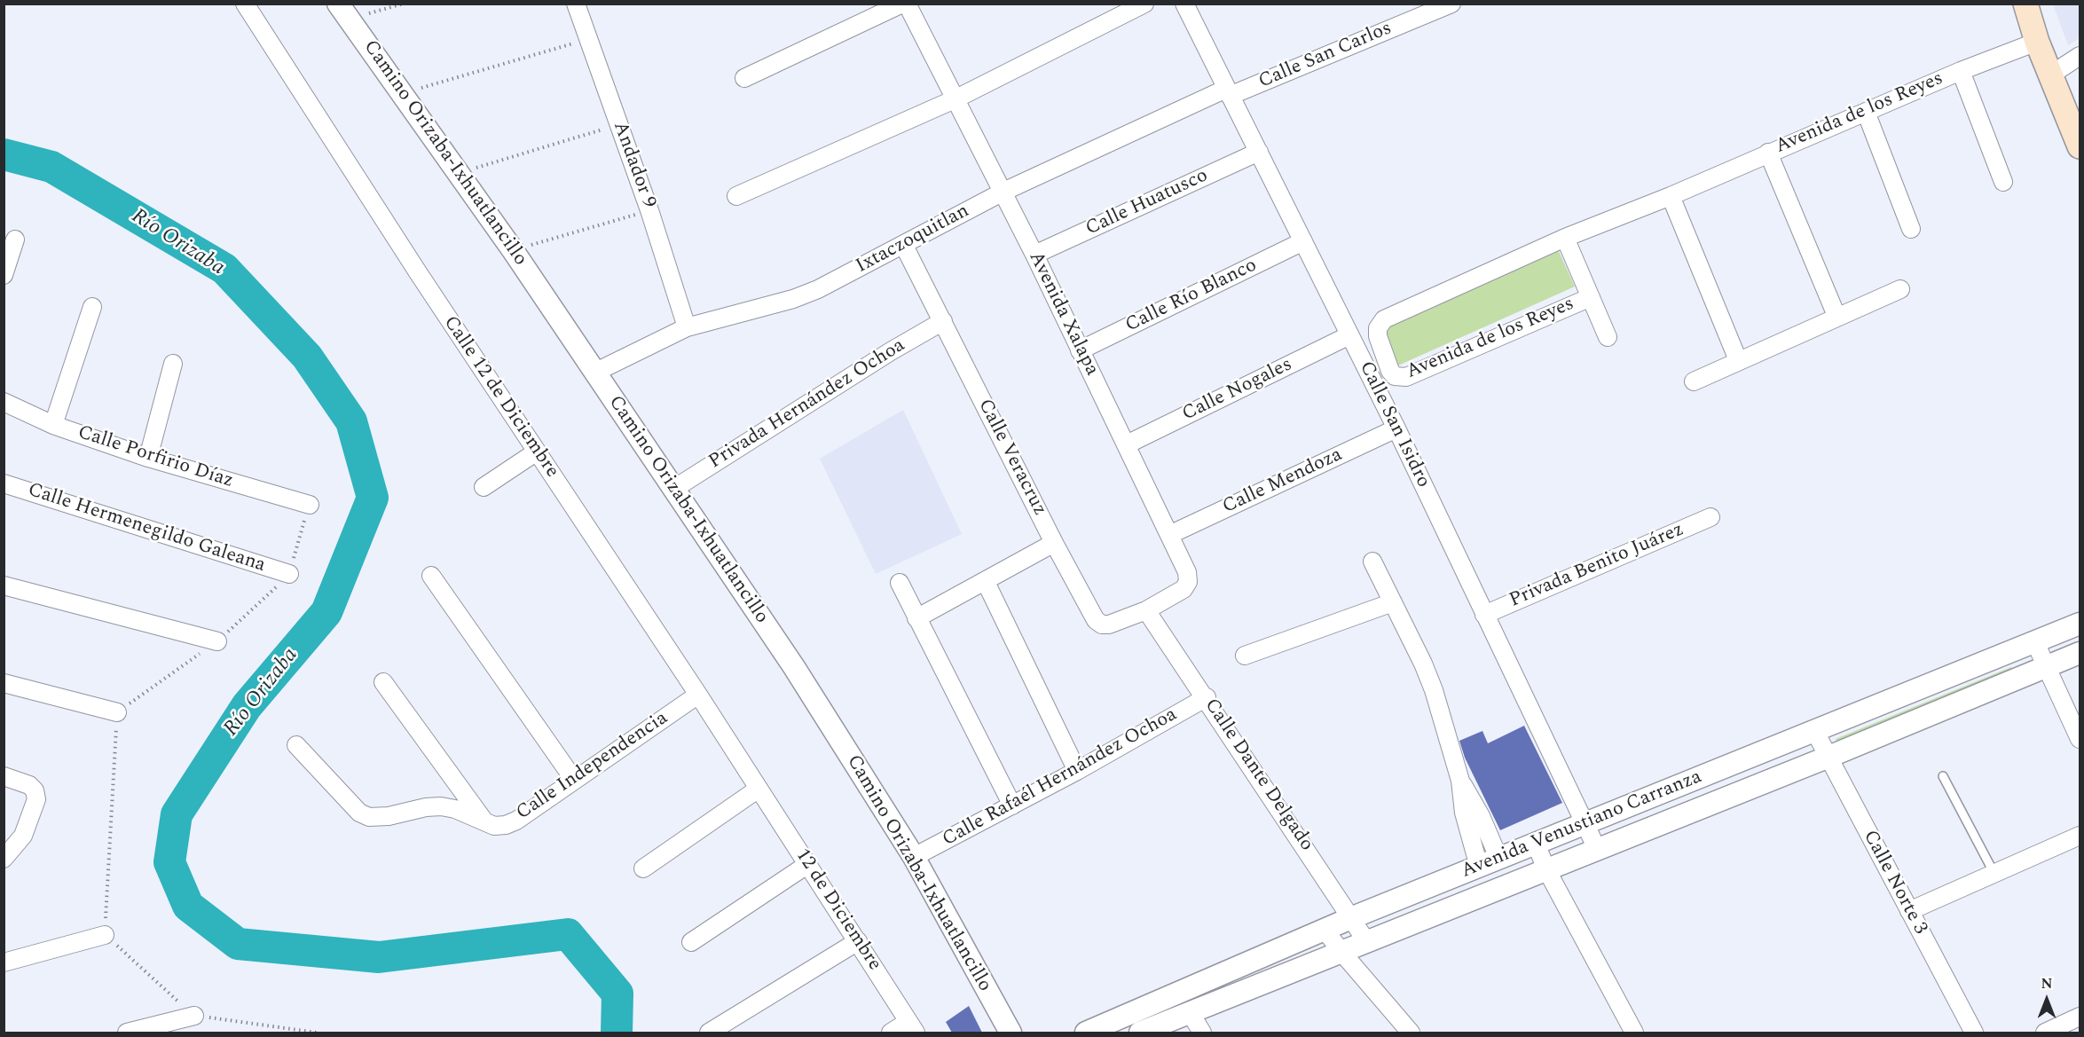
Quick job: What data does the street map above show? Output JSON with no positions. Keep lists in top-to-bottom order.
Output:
{
  "streets": {
    "street": [
      "Calle San Carlos",
      "Avenida de los Reyes",
      "Camino Orizaba-Ixhuatlancillo",
      "Andador 9",
      "Calle Huatusco",
      "Ixtaczoquitlan",
      "Calle Río Blanco",
      "Avenida Xalapa",
      "Calle Nogales",
      "Calle 12 de Diciembre",
      "Privada Hernández Ochoa",
      "Calle San Isidro",
      "Calle Porfirio Díaz",
      "Calle Veracruz",
      "Calle Mendoza",
      "Calle Hermenegildo Galeana",
      "Privada Benito Juárez",
      "Calle Independencia",
      "Calle Dante Delgado",
      "Calle Rafaél Hernández Ochoa",
      "Avenida Venustiano Carranza",
      "Calle Norte 3",
      "12 de Diciembre"
    ]
  },
  "crossings": [
    ["Calle San Carlos", "Ixtaczoquitlan"],
    ["Calle San Carlos", "Calle San Isidro"],
    ["Camino Orizaba-Ixhuatlancillo", "Ixtaczoquitlan"],
    ["Camino Orizaba-Ixhuatlancillo", "Privada Hernández Ochoa"],
    ["Camino Orizaba-Ixhuatlancillo", "Calle Rafaél Hernández Ochoa"],
    ["Andador 9", "Ixtaczoquitlan"],
    ["Calle Huatusco", "Avenida Xalapa"],
    ["Calle Huatusco", "Calle San Isidro"],
    ["Ixtaczoquitlan", "Avenida Xalapa"],
    ["Ixtaczoquitlan", "Calle San Isidro"],
    ["Ixtaczoquitlan", "Calle Veracruz"],
    ["Calle Río Blanco", "Avenida Xalapa"],
    ["Calle Río Blanco", "Calle San Isidro"],
    ["Avenida Xalapa", "Calle Nogales"],
    ["Avenida Xalapa", "Calle Veracruz"],
    ["Avenida Xalapa", "Calle Mendoza"],
    ["Avenida Xalapa", "Calle Dante Delgado"],
    ["Calle Nogales", "Calle San Isidro"],
    ["Calle 12 de Diciembre", "Calle Independencia"],
    ["Calle 12 de Diciembre", "12 de Diciembre"],
    ["Privada Hernández Ochoa", "Calle Veracruz"],
    ["Calle San Isidro", "Calle Mendoza"],
    ["Calle San Isidro", "Privada Benito Juárez"],
    ["Calle San Isidro", "Avenida Venustiano Carranza"],
    ["Calle Veracruz", "Calle Dante Delgado"],
    ["Calle Dante Delgado", "Calle Rafaél Hernández Ochoa"],
    ["Calle Dante Delgado", "Avenida Venustiano Carranza"],
    ["Avenida Venustiano Carranza", "Calle Norte 3"]
  ],
  "water": ["Río Orizaba"],
  "north": "top"
}
